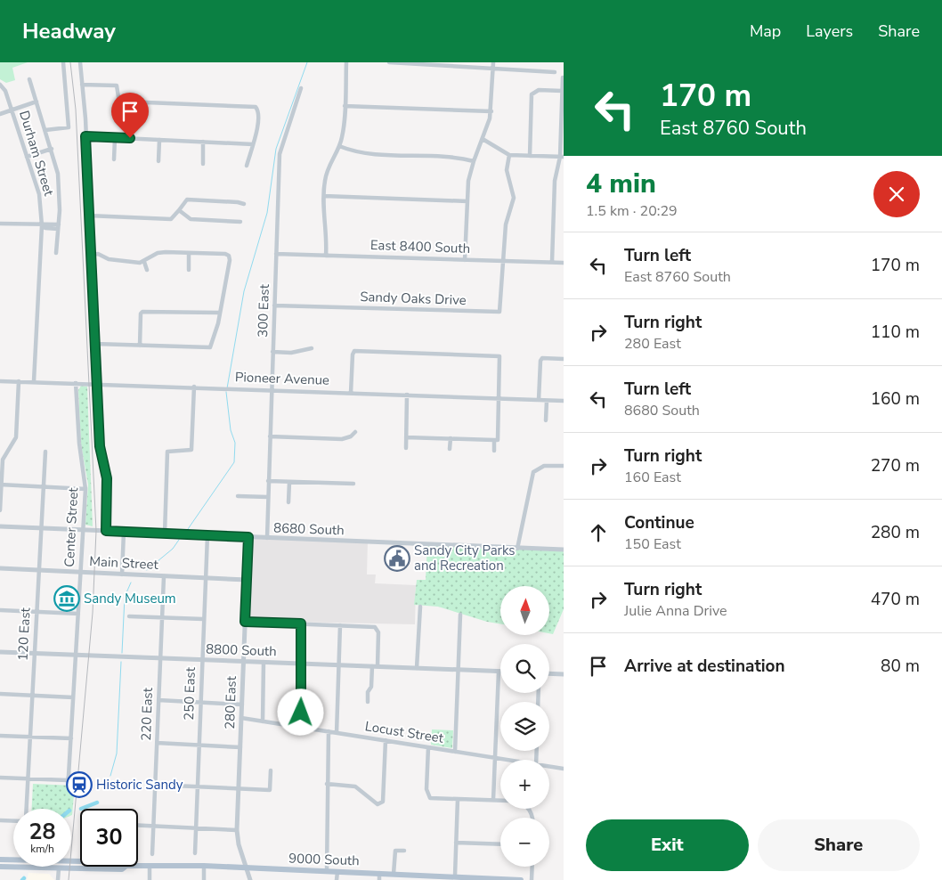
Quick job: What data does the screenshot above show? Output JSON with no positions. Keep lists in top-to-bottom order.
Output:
{
  "streets": {
    "main road": ["9000 South"],
    "street": [
      "Durham Street",
      "East 8400 South",
      "Sandy Oaks Drive",
      "300 East",
      "Pioneer Avenue",
      "Center Street",
      "8680 South",
      "Main Street",
      "120 East",
      "8800 South",
      "250 East",
      "280 East",
      "220 East",
      "Locust Street"
    ]
  },
  "crossings": [
    ["Durham Street", "Pioneer Avenue"],
    ["East 8400 South", "Sandy Oaks Drive"],
    ["East 8400 South", "300 East"],
    ["Sandy Oaks Drive", "300 East"],
    ["300 East", "Pioneer Avenue"],
    ["300 East", "8680 South"],
    ["Pioneer Avenue", "Center Street"],
    ["Center Street", "8680 South"],
    ["Center Street", "Main Street"],
    ["Center Street", "120 East"],
    ["Center Street", "8800 South"],
    ["8680 South", "120 East"],
    ["8680 South", "250 East"],
    ["8680 South", "280 East"],
    ["Main Street", "120 East"],
    ["Main Street", "250 East"],
    ["Main Street", "280 East"],
    ["Main Street", "220 East"],
    ["120 East", "8800 South"],
    ["8800 South", "250 East"],
    ["8800 South", "280 East"],
    ["8800 South", "220 East"],
    ["280 East", "Locust Street"],
    ["280 East", "9000 South"]
  ],
  "places": {
    "public building": ["Sandy City Parks and Recreation"],
    "museum": ["Sandy Museum"],
    "station": ["Historic Sandy"]
  },
  "north": "top",
  "page": {
    "header": "Headway",
    "nav": ["Map", "Layers", "Share"],
    "turn": ["170 m", "East 8760 South"],
    "heading": ["4 min", "1.5 km · 20:29"],
    "list": [
      {
        "name": "Turn left",
        "note": "East 8760 South",
        "value": "170 m"
      },
      {
        "name": "Turn right",
        "note": "280 East",
        "value": "110 m"
      },
      {
        "name": "Turn left",
        "note": "8680 South",
        "value": "160 m"
      },
      {
        "name": "Turn right",
        "note": "160 East",
        "value": "270 m"
      },
      {
        "name": "Continue",
        "note": "150 East",
        "value": "280 m"
      },
      {
        "name": "Turn right",
        "note": "Julie Anna Drive",
        "value": "470 m"
      },
      {
        "name": "Arrive at destination",
        "value": "80 m"
      }
    ],
    "map_buttons": ["+", "−"],
    "speed": "28 km/h",
    "limit": "30",
    "buttons": ["Exit", "Share"]
  }
}
